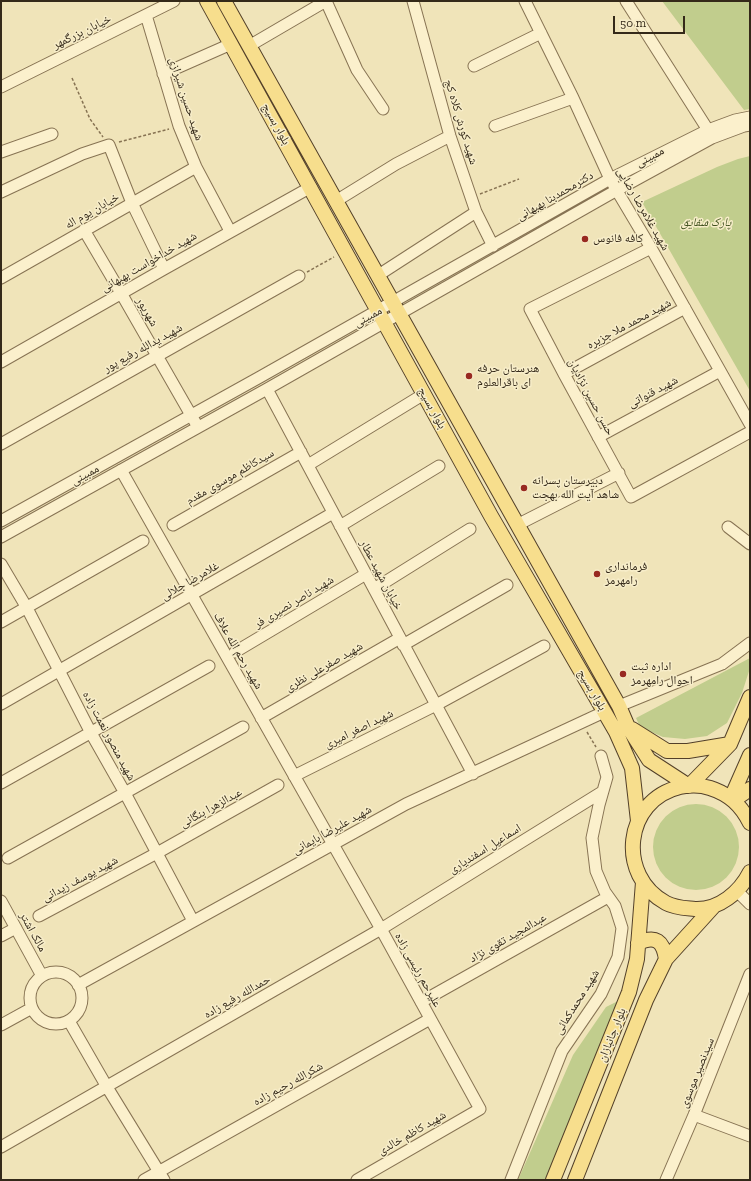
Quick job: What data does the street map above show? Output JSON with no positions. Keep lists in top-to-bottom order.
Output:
{
  "streets": {
    "main road": ["بلوار بسیج", "بلوار جانبازان"],
    "street": [
      "خیابان بزرگمهر",
      "شهید حسین شیرازی",
      "شهید کورش کلاه کج",
      "ممبینی",
      "دکترمحمدبنا بهبهانی",
      "شهید غلامرضا رضایی",
      "خیابان یوم اله",
      "شهید خداخواست بهبهانی",
      "شهریور",
      "شهید محمد ملا جزیره",
      "شهید یدالله رفیع پور",
      "شهید قنواتی",
      "حسن حسین نژادیان",
      "سیدکاظم موسوی مقدم",
      "خیابان شهید عطار",
      "غلامرضا جلالی",
      "شهید ناصر نصیری فر",
      "شهید رحم الله علاف",
      "شهید صفرعلی نظری",
      "شهید اصغر امیری",
      "شهید منصور نعمت زاده",
      "عبدالزهرا بنگانی",
      "شهید علیرضا بایمانی",
      "اسماعیل اسفندیاری",
      "شهید یوسف زیدانی",
      "مالک اشتر",
      "عبدالمجید تقوی نژاد",
      "علیرحم رئیسی زاده",
      "حمدالله رفیع زاده",
      "شهید محمدکمائی",
      "سیدنصیر موسوی",
      "شکرالله رحیم زاده",
      "شهید کاظم خالدی"
    ]
  },
  "crossings": [
    ["خیابان بزرگمهر", "شهید حسین شیرازی"],
    ["شهید حسین شیرازی", "خیابان یوم اله"],
    ["شهید حسین شیرازی", "شهید خداخواست بهبهانی"],
    ["شهید کورش کلاه کج", "دکترمحمدبنا بهبهانی"],
    ["بلوار بسیج", "ممبینی"],
    ["بلوار بسیج", "دکترمحمدبنا بهبهانی"],
    ["بلوار بسیج", "شهید خداخواست بهبهانی"],
    ["بلوار بسیج", "شهید علیرضا بایمانی"],
    ["ممبینی", "دکترمحمدبنا بهبهانی"],
    ["ممبینی", "شهید غلامرضا رضایی"],
    ["ممبینی", "شهریور"],
    ["ممبینی", "خیابان شهید عطار"],
    ["ممبینی", "شهید رحم الله علاف"],
    ["دکترمحمدبنا بهبهانی", "شهید غلامرضا رضایی"],
    ["شهید غلامرضا رضایی", "شهید محمد ملا جزیره"],
    ["شهید غلامرضا رضایی", "شهید قنواتی"],
    ["شهید غلامرضا رضایی", "حسن حسین نژادیان"],
    ["خیابان یوم اله", "شهریور"],
    ["شهید خداخواست بهبهانی", "شهریور"],
    ["شهریور", "شهید یدالله رفیع پور"],
    ["شهید محمد ملا جزیره", "حسن حسین نژادیان"],
    ["شهید قنواتی", "حسن حسین نژادیان"],
    ["سیدکاظم موسوی مقدم", "خیابان شهید عطار"],
    ["خیابان شهید عطار", "غلامرضا جلالی"],
    ["خیابان شهید عطار", "شهید ناصر نصیری فر"],
    ["خیابان شهید عطار", "شهید صفرعلی نظری"],
    ["خیابان شهید عطار", "شهید اصغر امیری"],
    ["خیابان شهید عطار", "شهید علیرضا بایمانی"],
    ["غلامرضا جلالی", "شهید رحم الله علاف"],
    ["غلامرضا جلالی", "شهید منصور نعمت زاده"],
    ["شهید رحم الله علاف", "شهید صفرعلی نظری"],
    ["شهید رحم الله علاف", "شهید اصغر امیری"],
    ["شهید رحم الله علاف", "شهید علیرضا بایمانی"],
    ["شهید رحم الله علاف", "علیرحم رئیسی زاده"],
    ["شهید منصور نعمت زاده", "عبدالزهرا بنگانی"],
    ["شهید منصور نعمت زاده", "شهید علیرضا بایمانی"],
    ["شهید منصور نعمت زاده", "شهید یوسف زیدانی"],
    ["عبدالزهرا بنگانی", "شهید یوسف زیدانی"],
    ["شهید علیرضا بایمانی", "مالک اشتر"],
    ["شهید علیرضا بایمانی", "علیرحم رئیسی زاده"],
    ["اسماعیل اسفندیاری", "علیرحم رئیسی زاده"],
    ["اسماعیل اسفندیاری", "حمدالله رفیع زاده"],
    ["اسماعیل اسفندیاری", "شهید محمدکمائی"],
    ["عبدالمجید تقوی نژاد", "علیرحم رئیسی زاده"],
    ["عبدالمجید تقوی نژاد", "شهید محمدکمائی"],
    ["علیرحم رئیسی زاده", "حمدالله رفیع زاده"],
    ["علیرحم رئیسی زاده", "شکرالله رحیم زاده"],
    ["علیرحم رئیسی زاده", "شهید کاظم خالدی"]
  ],
  "parks": ["پارک شقایق"],
  "places": [
    "کافه فانوس",
    "هنرستان حرفه ای باقرالعلوم",
    "دبیرستان پسرانه شاهد آیت الله بهجت",
    "فرمانداری رامهرمز",
    "اداره ثبت احوال رامهرمز"
  ],
  "scale_bar": "50 m"
}
